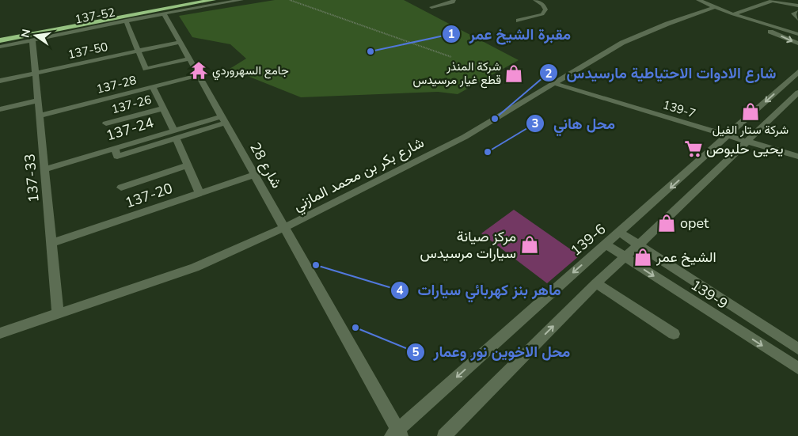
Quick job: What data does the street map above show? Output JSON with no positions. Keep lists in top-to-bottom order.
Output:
{
  "streets": {
    "street": [
      "137-52",
      "137-50",
      "137-28",
      "137-26",
      "139-7",
      "137-24",
      "شارع 28",
      "شارع بكر بن محمد المازني",
      "137-33",
      "137-20",
      "139-6",
      "139-9"
    ]
  },
  "crossings": [
    ["137-52", "شارع 28"],
    ["137-52", "137-33"],
    ["137-50", "شارع 28"],
    ["137-50", "137-33"],
    ["137-28", "شارع 28"],
    ["137-28", "137-33"],
    ["139-7", "شارع بكر بن محمد المازني"],
    ["139-7", "139-6"],
    ["137-24", "شارع 28"],
    ["137-24", "137-33"],
    ["شارع 28", "شارع بكر بن محمد المازني"],
    ["شارع 28", "137-20"],
    ["شارع 28", "139-6"],
    ["شارع بكر بن محمد المازني", "137-33"],
    ["137-33", "137-20"],
    ["139-6", "139-9"]
  ],
  "places": {
    "other": [
      "مقبرة الشيخ عمر",
      "شارع الادوات الاحتياطية مارسيدس",
      "محل هاني",
      "ماهر بنز كهربائي سيارات",
      "محل الاخوين نور وعمار"
    ],
    "temple": ["جامع السهروردي"],
    "shop": [
      "شركة المنذر قطع غيار مرسيدس",
      "شركة ستار الفيل",
      "opet",
      "مركز صيانة سيارات مرسيدس",
      "الشيخ عمر"
    ],
    "supermarket": ["يحيى حلبوص"]
  },
  "north": "left"
}
